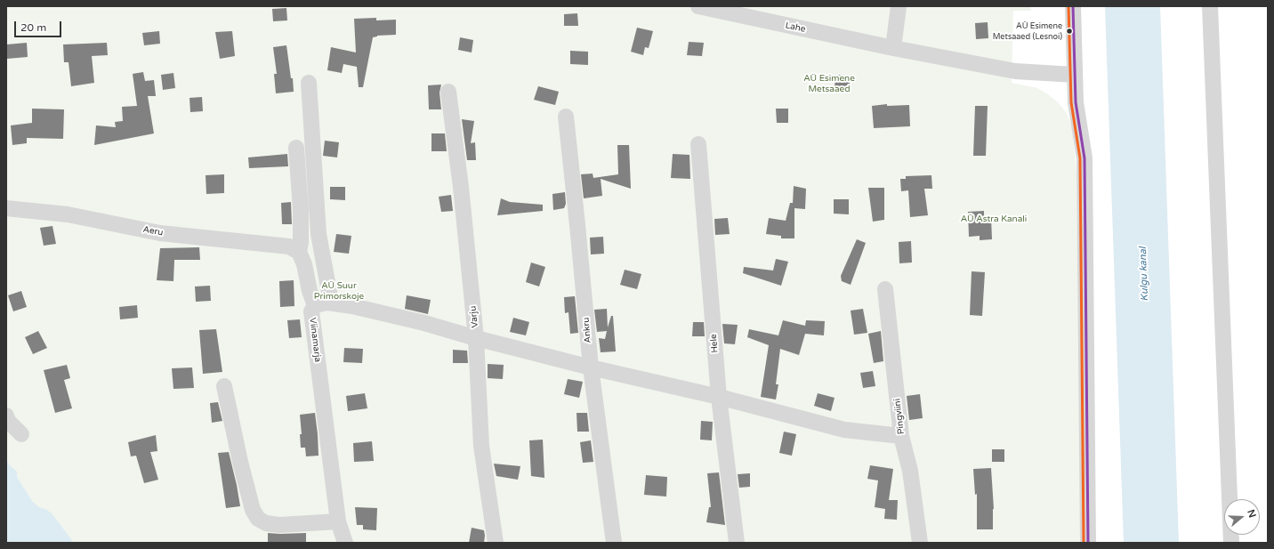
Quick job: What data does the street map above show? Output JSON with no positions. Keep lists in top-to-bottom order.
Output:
{
  "streets": {
    "street": [
      "Lahe",
      "Aeru",
      "Varju",
      "Ankru",
      "Viinamarja",
      "Hele",
      "Pingviini"
    ]
  },
  "water": ["Kulgu kanal"],
  "parks": ["AÜ Esimene Metsaaed", "AÜ Astra Kanali", "AÜ Suur Primorskoje"],
  "places": ["AÜ Esimene Metsaaed (Lesnoi)"],
  "scale_bar": "20 m",
  "north": "right"
}
